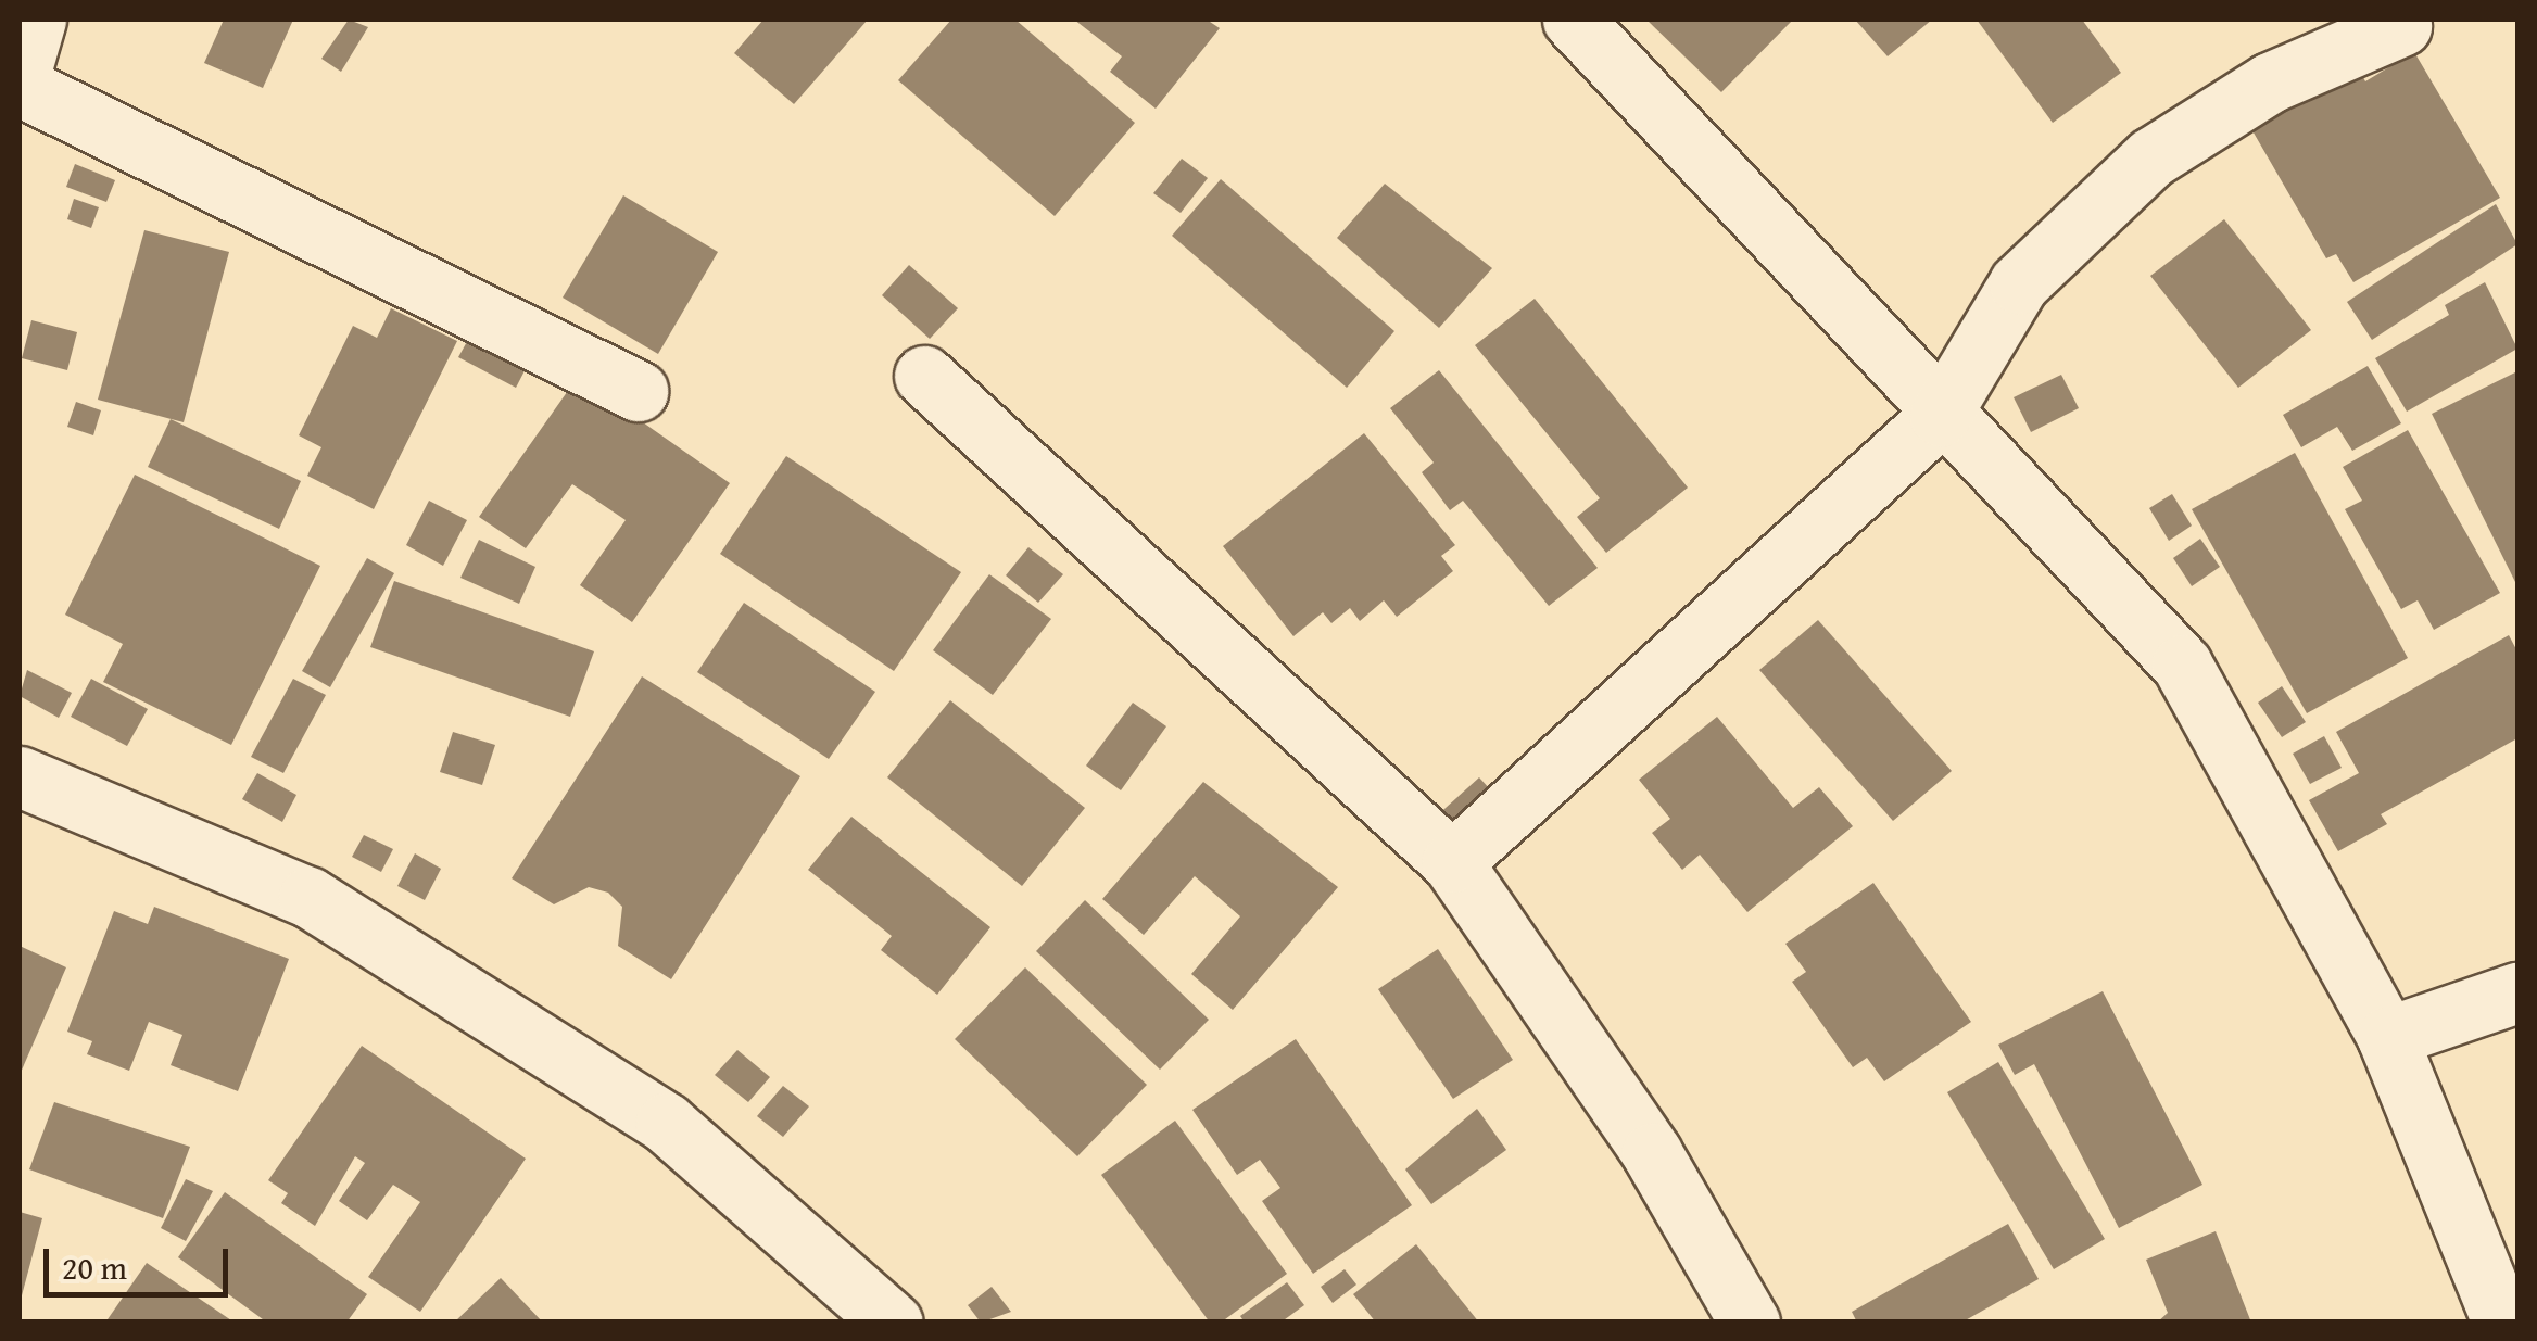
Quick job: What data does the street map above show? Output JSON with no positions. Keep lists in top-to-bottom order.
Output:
{
  "scale_bar": "20 m"
}
